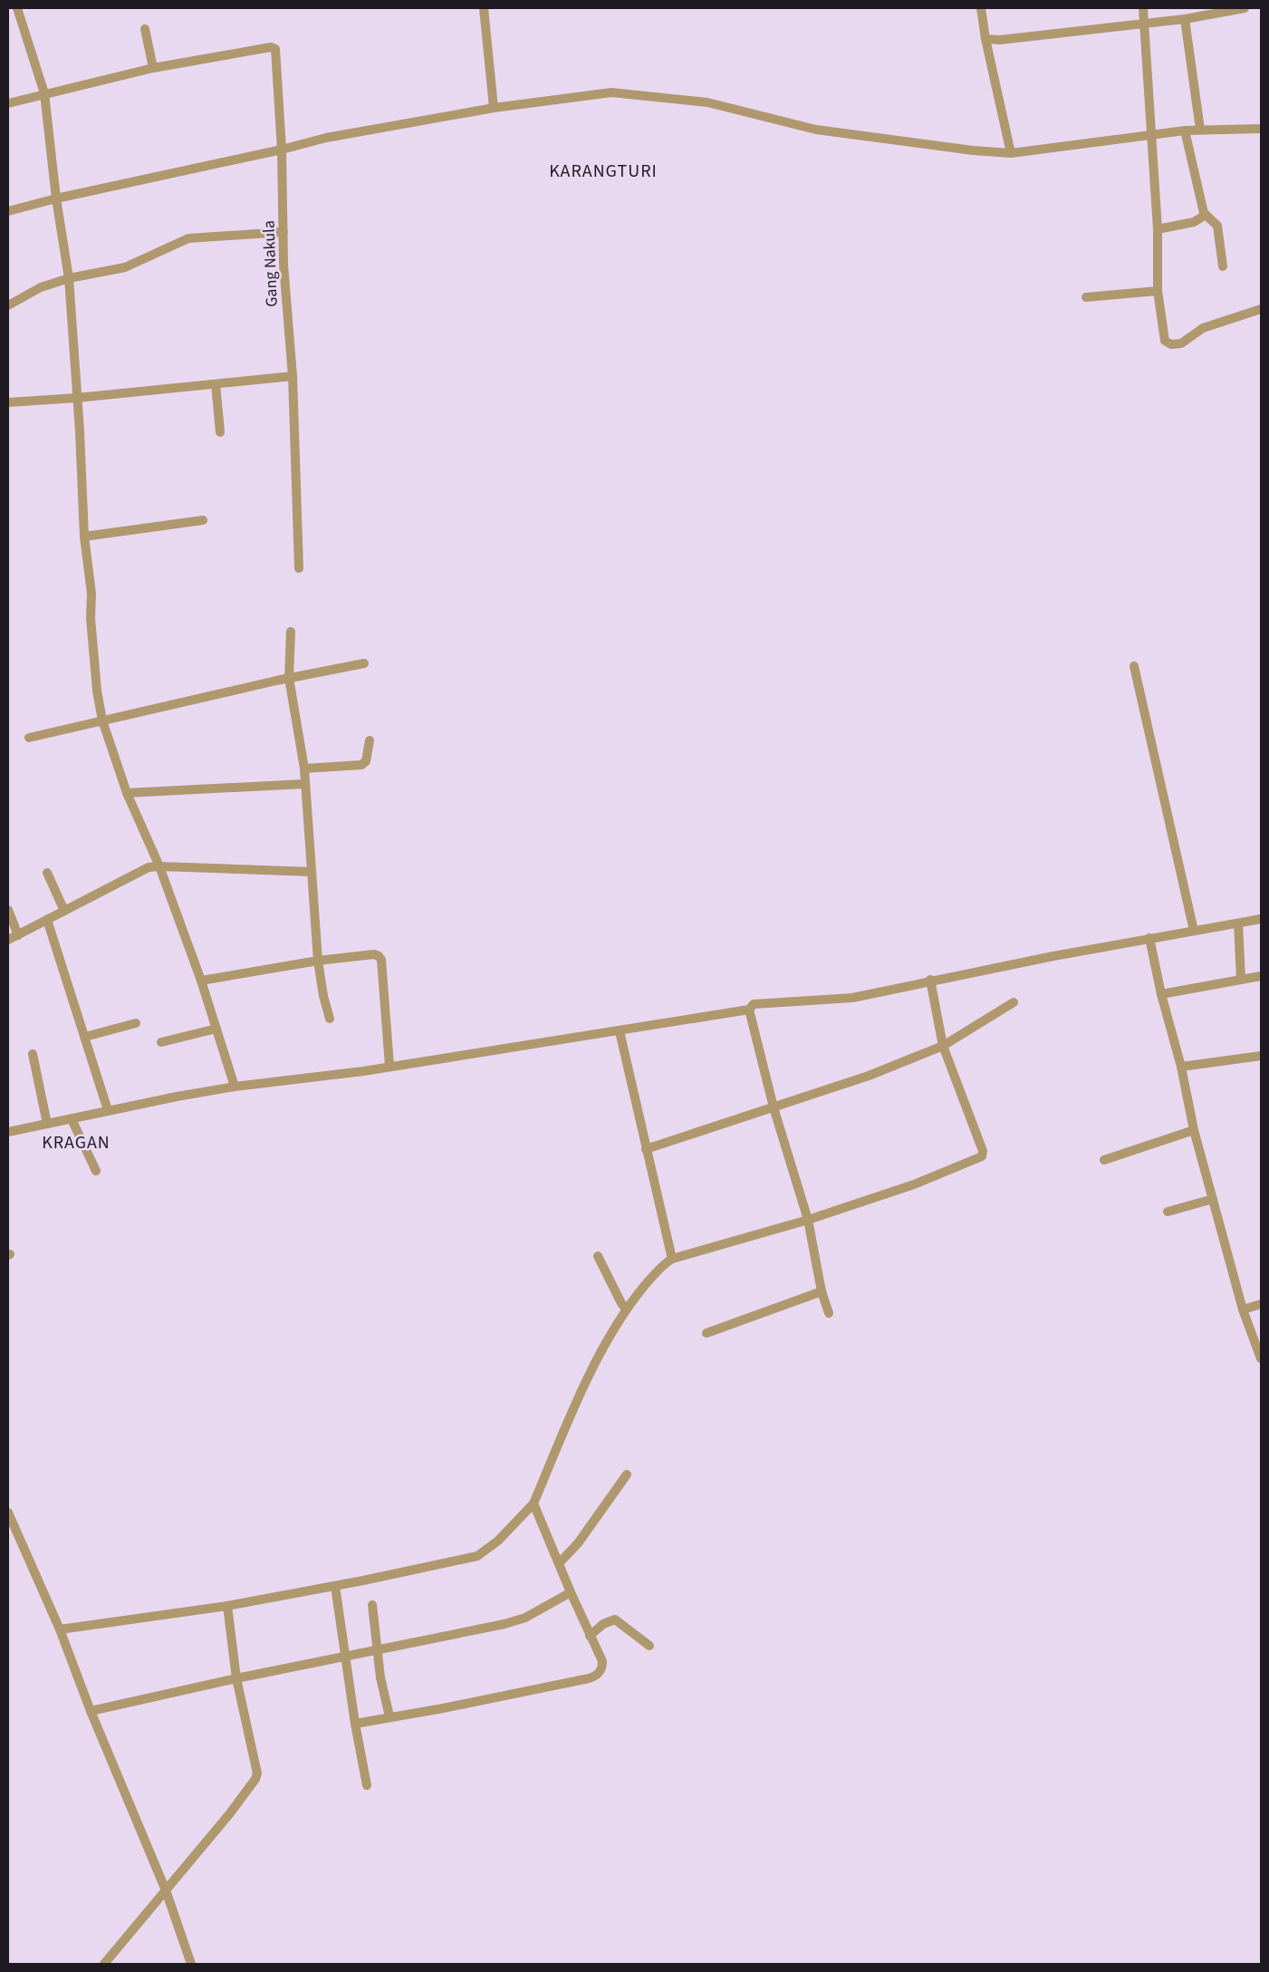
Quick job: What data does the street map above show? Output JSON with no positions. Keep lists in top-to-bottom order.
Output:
{
  "streets": {
    "street": ["Gang Nakula"]
  },
  "districts": ["KARANGTURI", "KRAGAN"]
}
